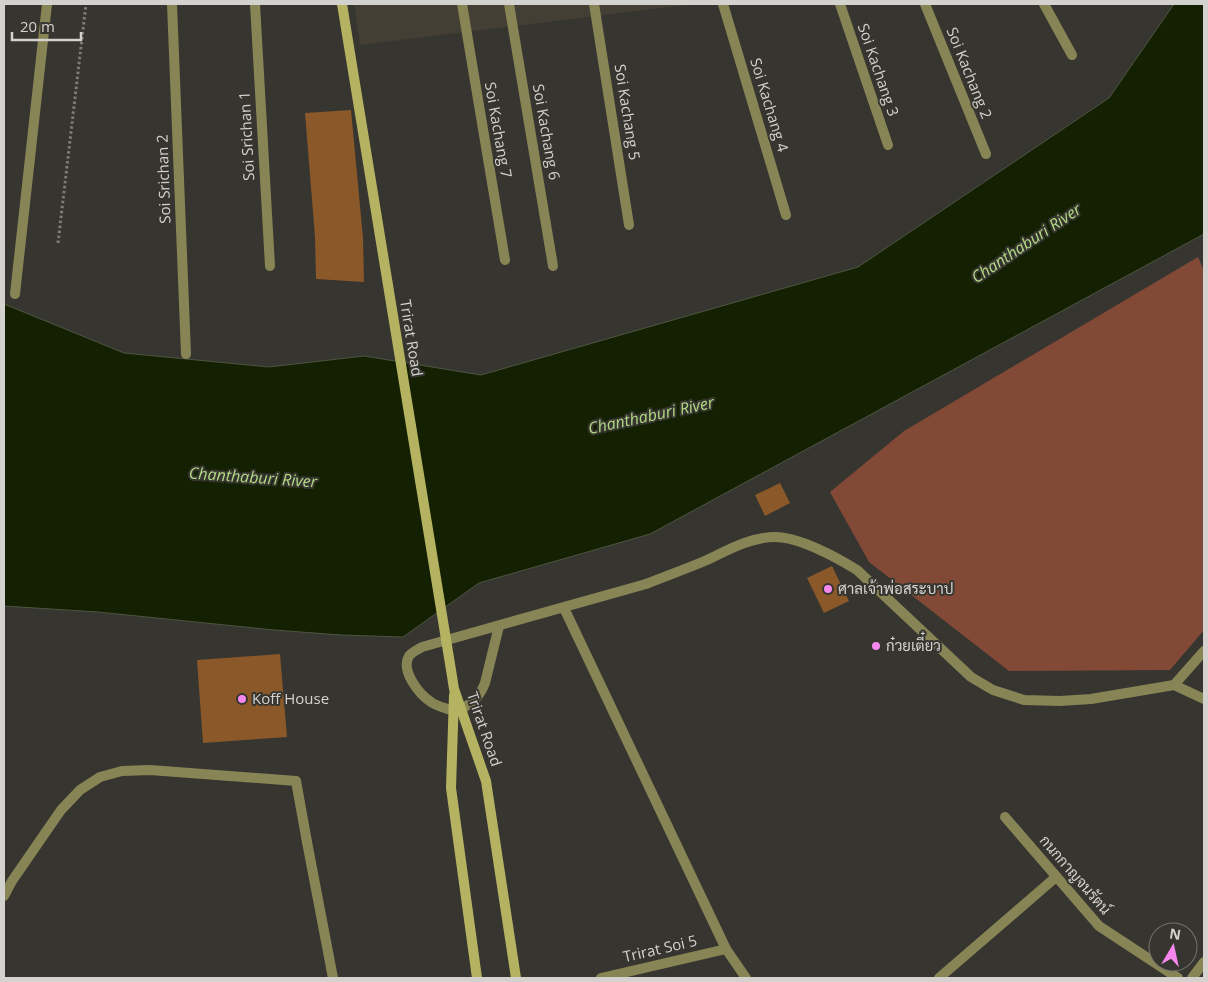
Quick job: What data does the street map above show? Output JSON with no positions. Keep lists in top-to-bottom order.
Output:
{
  "streets": {
    "main road": ["Trirat Road"],
    "street": [
      "Soi Kachang 3",
      "Soi Kachang 2",
      "Soi Kachang 4",
      "Soi Kachang 5",
      "Soi Kachang 7",
      "Soi Kachang 6",
      "Soi Srichan 1",
      "Soi Srichan 2",
      "กนกกาญจนรัตน์",
      "Trirat Soi 5"
    ]
  },
  "water": ["Chanthaburi River"],
  "places": ["ศาลเจ้าพ่อสระบาป", "ก๋วยเตี๋ยว", "Koff House"],
  "scale_bar": "20 m",
  "north": "top"
}
